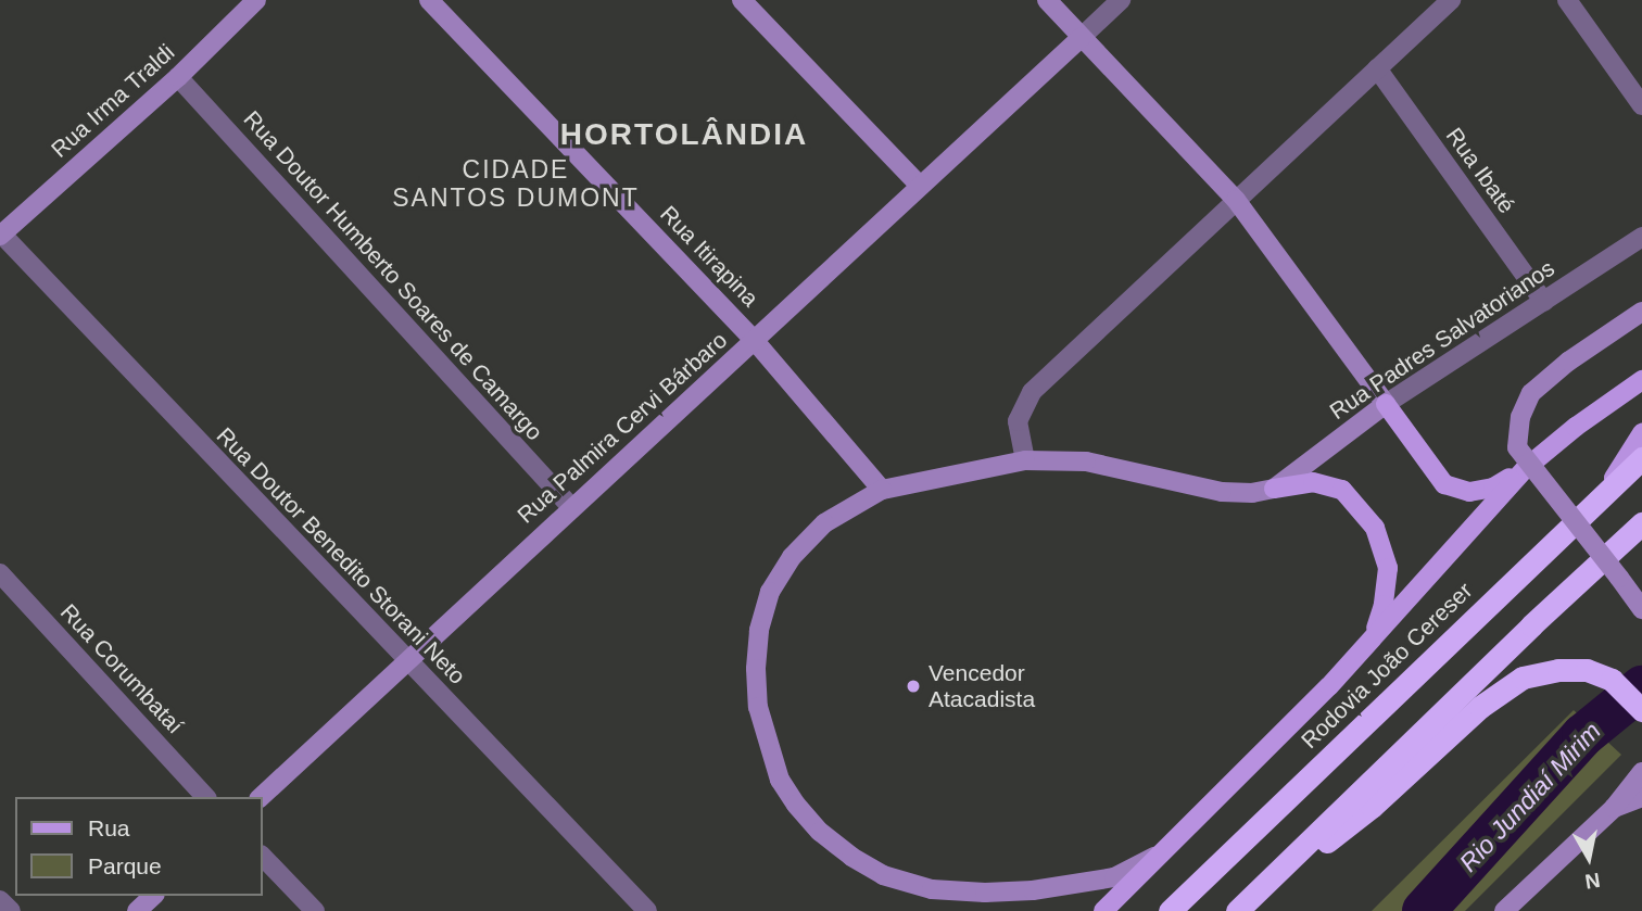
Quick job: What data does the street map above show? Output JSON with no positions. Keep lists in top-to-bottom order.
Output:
{
  "streets": {
    "highway": ["Rodovia João Cereser"],
    "main road": [
      "Rua Irma Traldi",
      "Rua Itirapina",
      "Rua Padres Salvatorianos",
      "Rua Palmira Cervi Bárbaro"
    ],
    "street": [
      "Rua Ibaté",
      "Rua Doutor Humberto Soares de Camargo",
      "Rua Doutor Benedito Storani Neto",
      "Rua Corumbataí"
    ]
  },
  "crossings": [
    ["Rua Irma Traldi", "Rua Doutor Humberto Soares de Camargo"],
    ["Rua Irma Traldi", "Rua Doutor Benedito Storani Neto"],
    ["Rua Ibaté", "Rua Padres Salvatorianos"],
    ["Rua Itirapina", "Rua Palmira Cervi Bárbaro"],
    ["Rua Doutor Humberto Soares de Camargo", "Rua Palmira Cervi Bárbaro"],
    ["Rua Palmira Cervi Bárbaro", "Rua Doutor Benedito Storani Neto"]
  ],
  "districts": ["HORTOLÂNDIA", "CIDADE SANTOS DUMONT"],
  "water": ["Rio Jundiaí Mirim"],
  "places": ["Vencedor Atacadista"],
  "legend": ["Rua", "Parque"],
  "north": "bottom"
}
